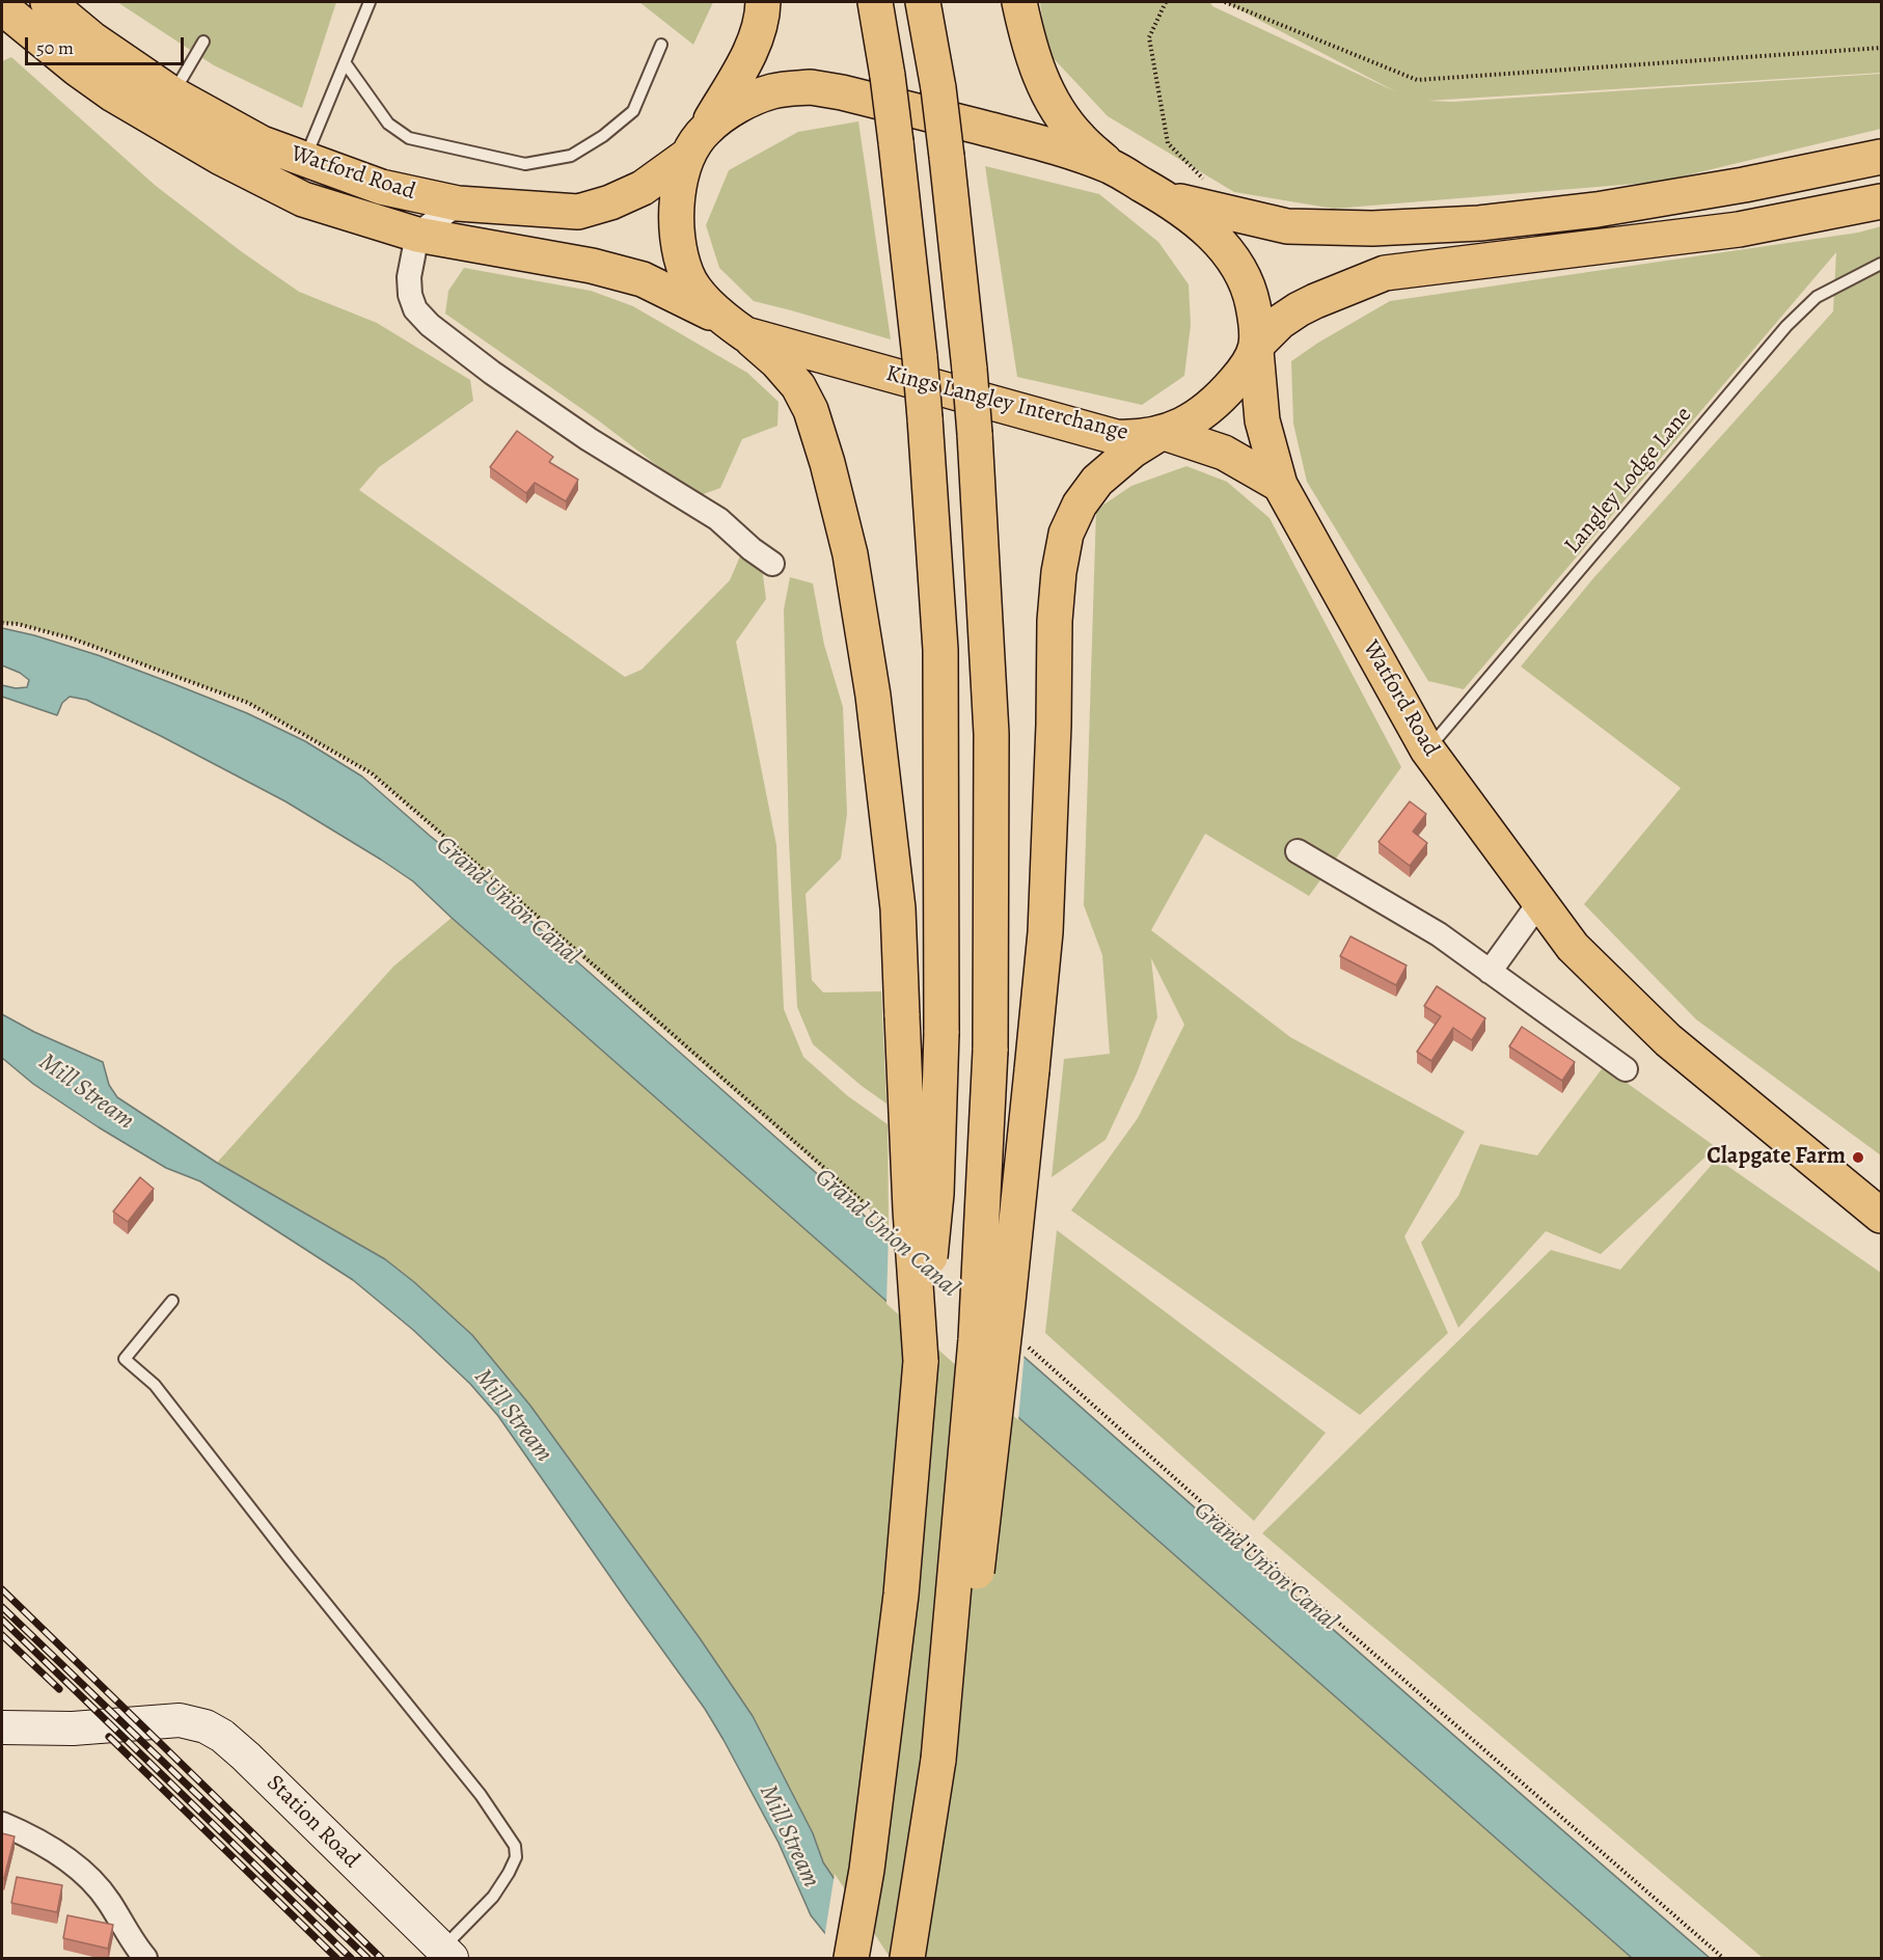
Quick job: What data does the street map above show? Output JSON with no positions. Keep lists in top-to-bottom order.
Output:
{
  "streets": {
    "main road": ["Watford Road", "Kings Langley Interchange"],
    "street": ["Station Road"],
    "lane": ["Langley Lodge Lane"]
  },
  "crossings": [
    ["Watford Road", "Kings Langley Interchange"],
    ["Watford Road", "Langley Lodge Lane"]
  ],
  "water": ["Grand Union Canal", "Mill Stream"],
  "places": ["Clapgate Farm"],
  "scale_bar": "50 m"
}
